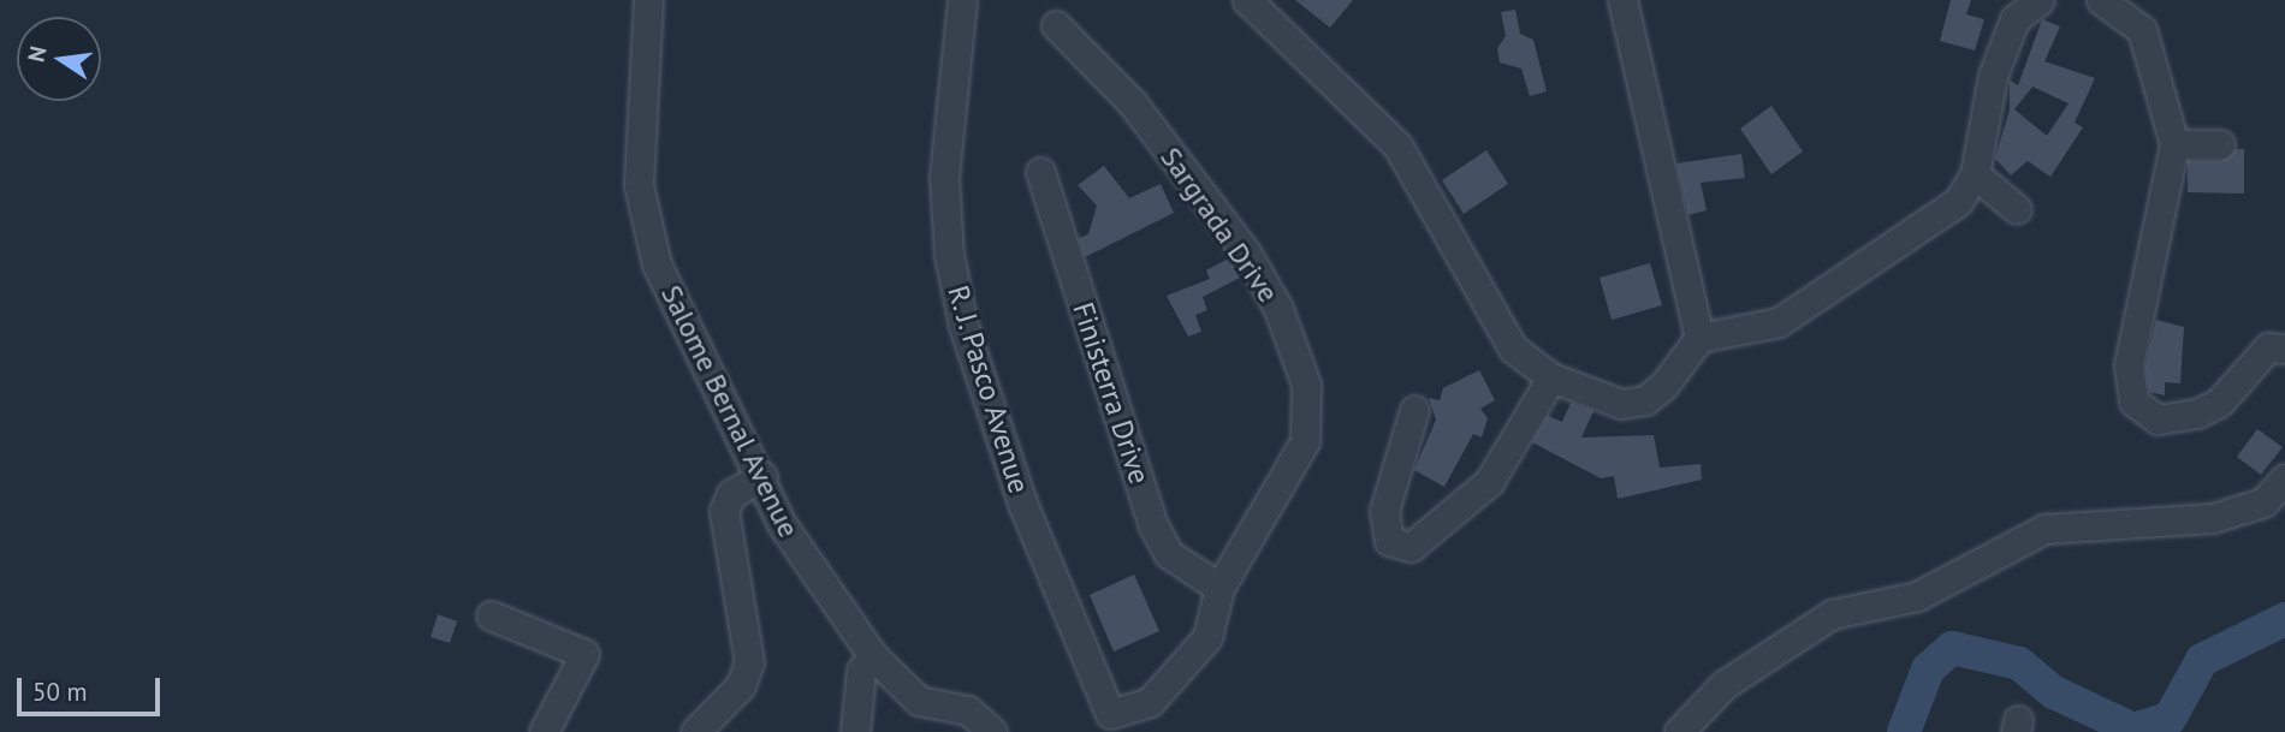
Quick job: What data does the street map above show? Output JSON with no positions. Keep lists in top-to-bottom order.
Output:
{
  "streets": {
    "street": [
      "Sargrada Drive",
      "R. J. Pasco Avenue",
      "Finisterra Drive",
      "Salome Bernal Avenue"
    ]
  },
  "crossings": [
    ["Sargrada Drive", "R. J. Pasco Avenue"],
    ["Sargrada Drive", "Finisterra Drive"]
  ],
  "scale_bar": "50 m",
  "north": "left"
}
